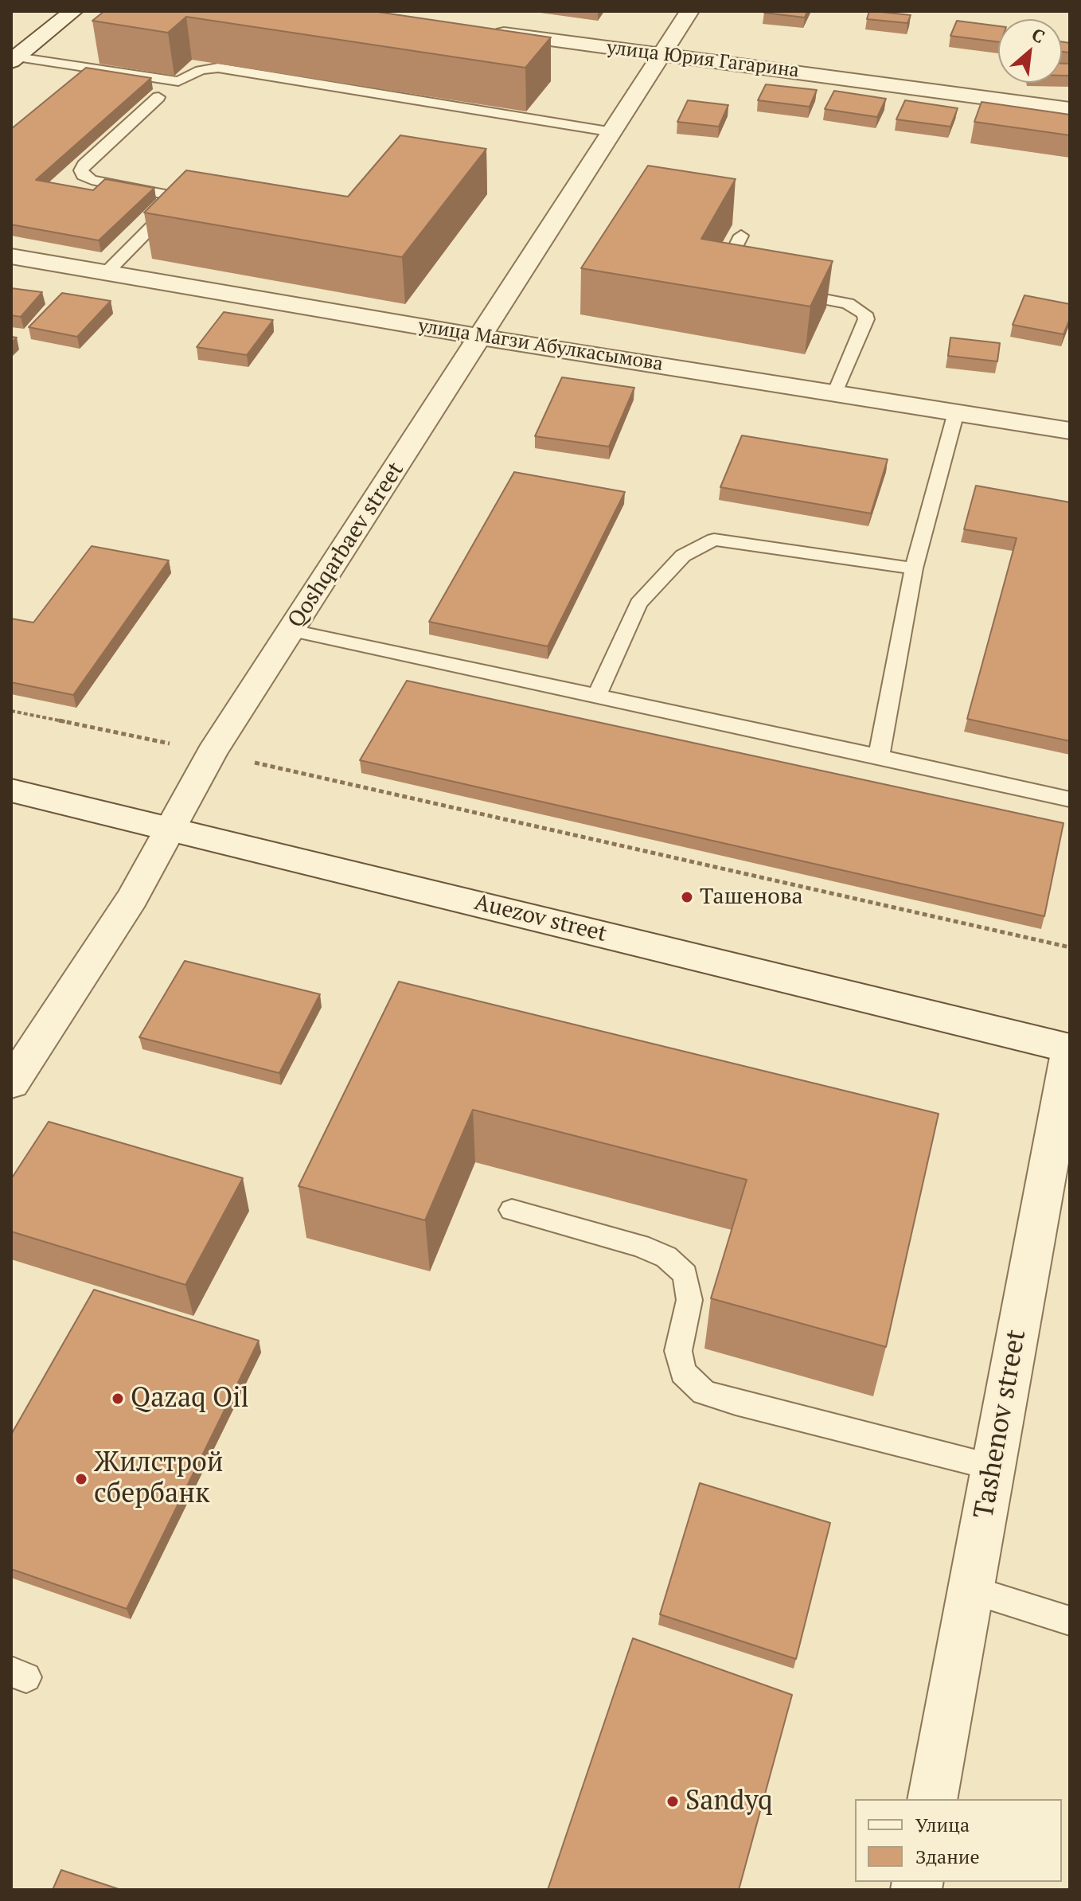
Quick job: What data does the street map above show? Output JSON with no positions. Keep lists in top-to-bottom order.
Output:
{
  "streets": {
    "street": [
      "улица Юрия Гагарина",
      "улица Магзи Абулкасымова",
      "Qoshqarbaev street",
      "Auezov street",
      "Tashenov street"
    ]
  },
  "crossings": [
    ["улица Юрия Гагарина", "Qoshqarbaev street"],
    ["улица Магзи Абулкасымова", "Qoshqarbaev street"],
    ["Qoshqarbaev street", "Auezov street"],
    ["Auezov street", "Tashenov street"]
  ],
  "places": [
    "Ташенова",
    "Qazaq Oil",
    "Жилстрой сбербанк",
    "Sandyq"
  ],
  "legend": ["Улица", "Здание"],
  "north": "top right"
}
